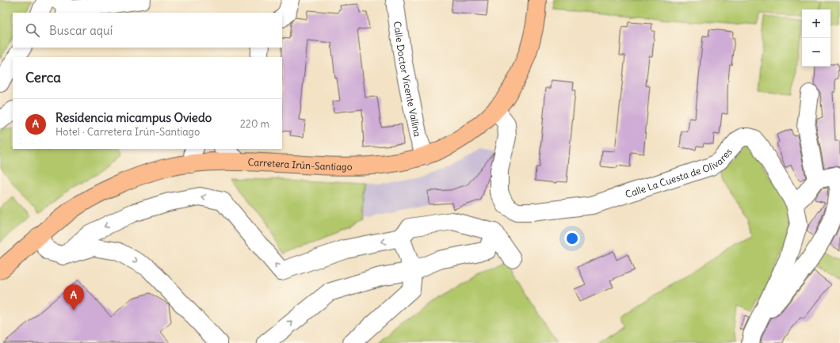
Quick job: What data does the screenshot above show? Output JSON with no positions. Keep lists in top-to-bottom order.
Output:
{
  "streets": {
    "highway": ["Carretera Irún-Santiago"],
    "street": ["Calle Doctor Vicente Vallina", "Calle La Cuesta de Olivares"]
  },
  "crossings": [
    ["Calle Doctor Vicente Vallina", "Carretera Irún-Santiago"],
    ["Carretera Irún-Santiago", "Calle La Cuesta de Olivares"]
  ],
  "page": {
    "map_buttons": ["+", "−"],
    "search": "Buscar aquí",
    "heading": "Cerca",
    "list": [
      {
        "mark": "A",
        "name": "Residencia micampus Oviedo",
        "note": "Hotel · Carretera Irún-Santiago",
        "value": "220 m"
      }
    ],
    "pins": "A"
  }
}
